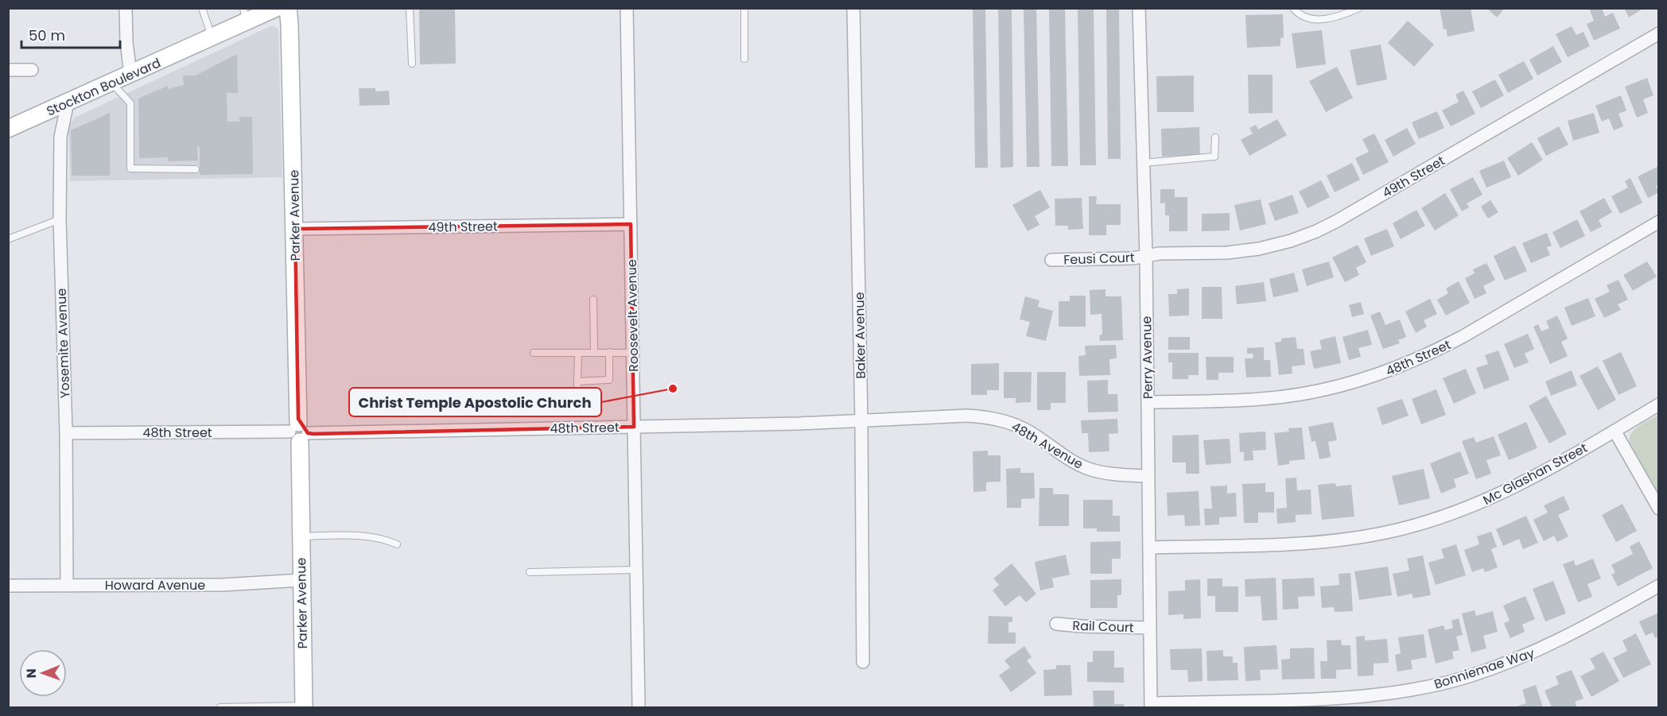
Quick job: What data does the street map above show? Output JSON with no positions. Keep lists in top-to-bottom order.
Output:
{
  "streets": {
    "street": [
      "Stockton Boulevard",
      "49th Street",
      "Parker Avenue",
      "Feusi Court",
      "Roosevelt Avenue",
      "Baker Avenue",
      "Yosemite Avenue",
      "Perry Avenue",
      "48th Street",
      "48th Avenue",
      "Mc Glashan Street",
      "Howard Avenue",
      "Rail Court",
      "Bonniemae Way"
    ]
  },
  "crossings": [
    ["Stockton Boulevard", "Yosemite Avenue"],
    ["49th Street", "Parker Avenue"],
    ["49th Street", "Feusi Court"],
    ["49th Street", "Roosevelt Avenue"],
    ["49th Street", "Perry Avenue"],
    ["Parker Avenue", "48th Street"],
    ["Parker Avenue", "Howard Avenue"],
    ["Feusi Court", "Perry Avenue"],
    ["Roosevelt Avenue", "48th Street"],
    ["Baker Avenue", "48th Street"],
    ["Baker Avenue", "48th Avenue"],
    ["Yosemite Avenue", "48th Street"],
    ["Yosemite Avenue", "Howard Avenue"],
    ["Perry Avenue", "48th Street"],
    ["Perry Avenue", "48th Avenue"],
    ["Perry Avenue", "Mc Glashan Street"],
    ["Perry Avenue", "Rail Court"],
    ["Perry Avenue", "Bonniemae Way"],
    ["48th Street", "48th Avenue"]
  ],
  "places": ["Christ Temple Apostolic Church"],
  "scale_bar": "50 m",
  "north": "left"
}
